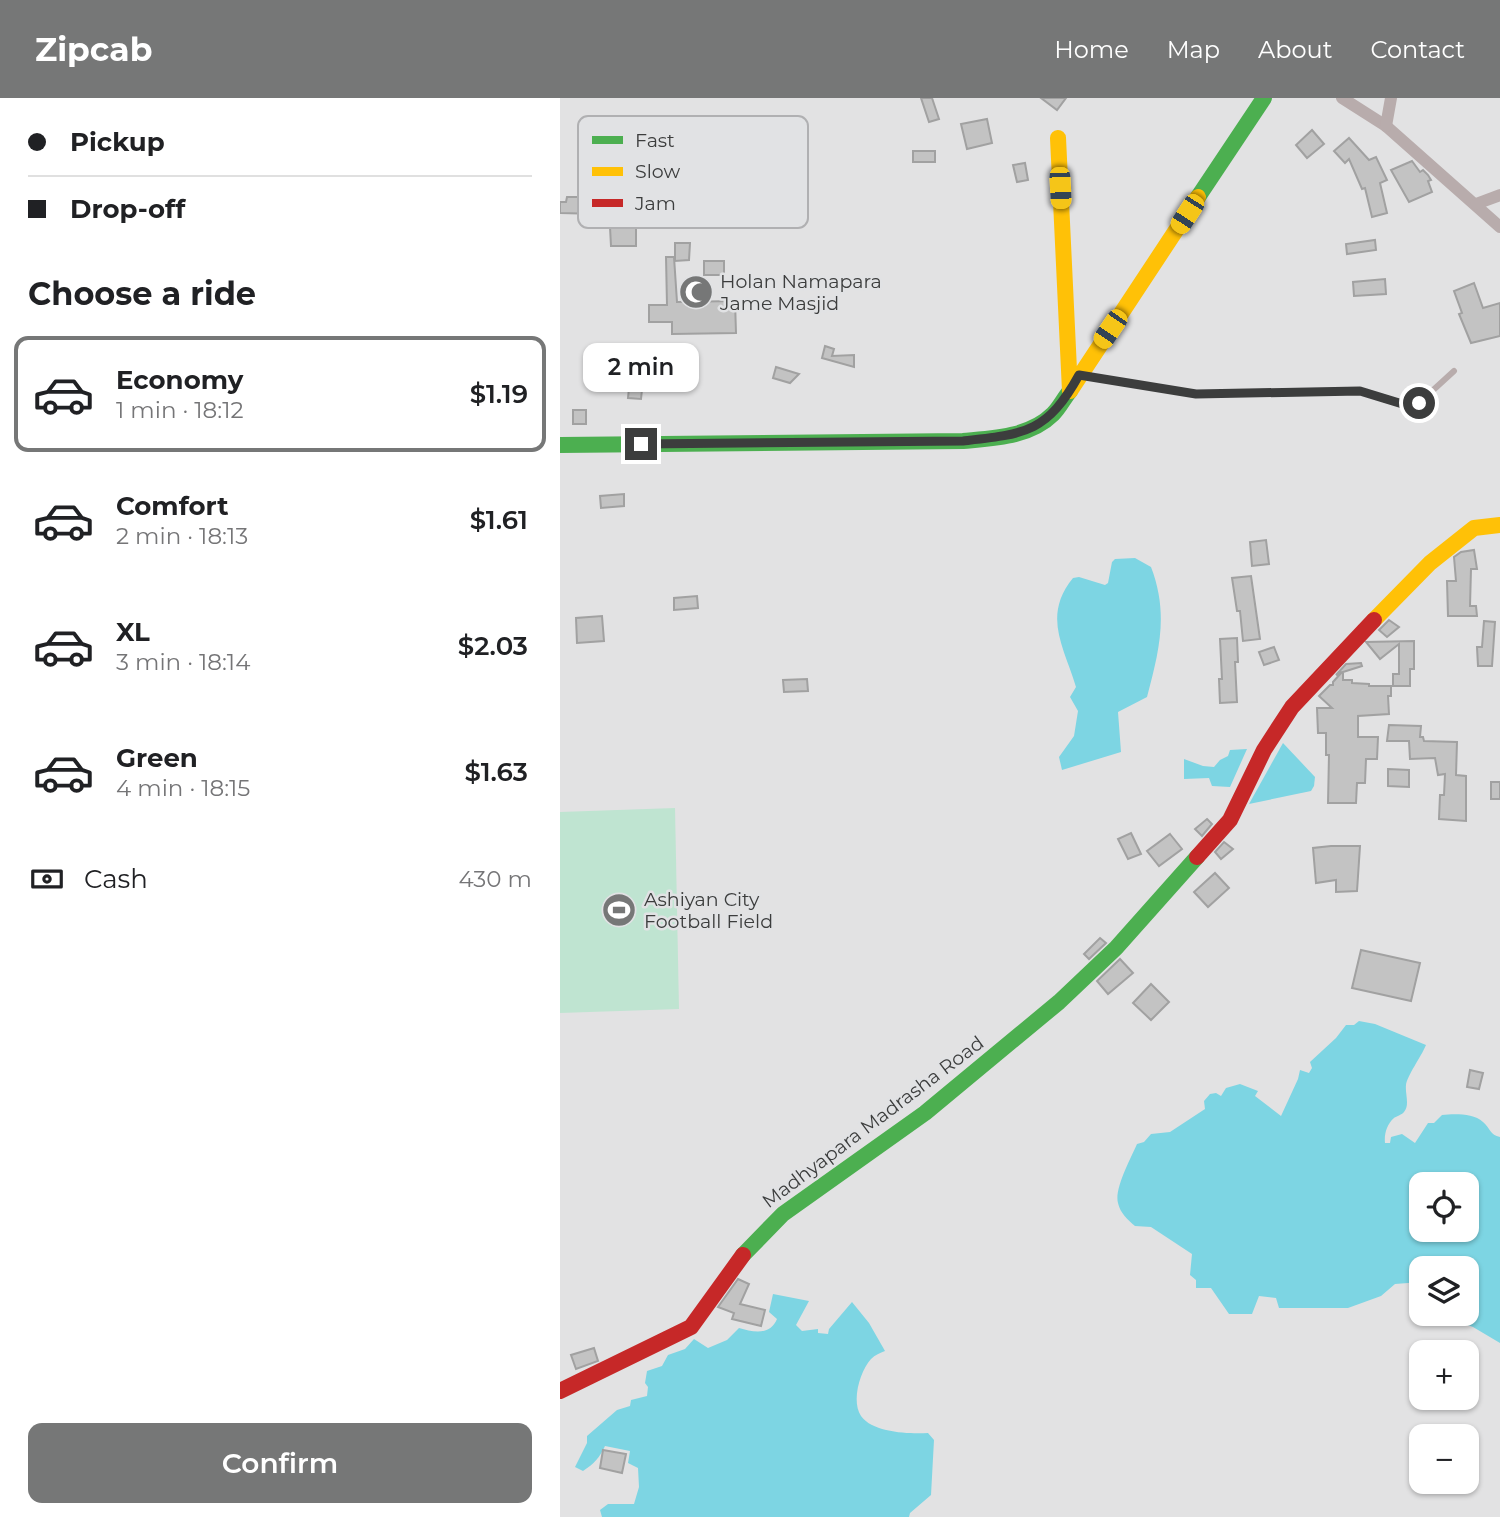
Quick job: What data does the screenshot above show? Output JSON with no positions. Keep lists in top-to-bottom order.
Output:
{
  "streets": {
    "street": ["Madhyapara Madrasha Road"]
  },
  "places": {
    "mosque": ["Holan Namapara Jame Masjid"],
    "sports": ["Ashiyan City Football Field"]
  },
  "legend": ["Fast", "Slow", "Jam"],
  "page": {
    "header": "Zipcab",
    "nav": [
      "Home",
      "Map",
      "About",
      "Contact"
    ],
    "banner": ["Pickup", "Drop-off"],
    "heading": "Choose a ride",
    "list": [
      {
        "name": "Economy",
        "note": "1 min · 18:12",
        "value": "$1.19"
      },
      {
        "name": "Comfort",
        "note": "2 min · 18:13",
        "value": "$1.61"
      },
      {
        "name": "XL",
        "note": "3 min · 18:14",
        "value": "$2.03"
      },
      {
        "name": "Green",
        "note": "4 min · 18:15",
        "value": "$1.63"
      }
    ],
    "bubble": "2 min",
    "pay": ["Cash", "430 m"],
    "map_buttons": ["+", "−"],
    "buttons": "Confirm"
  }
}
